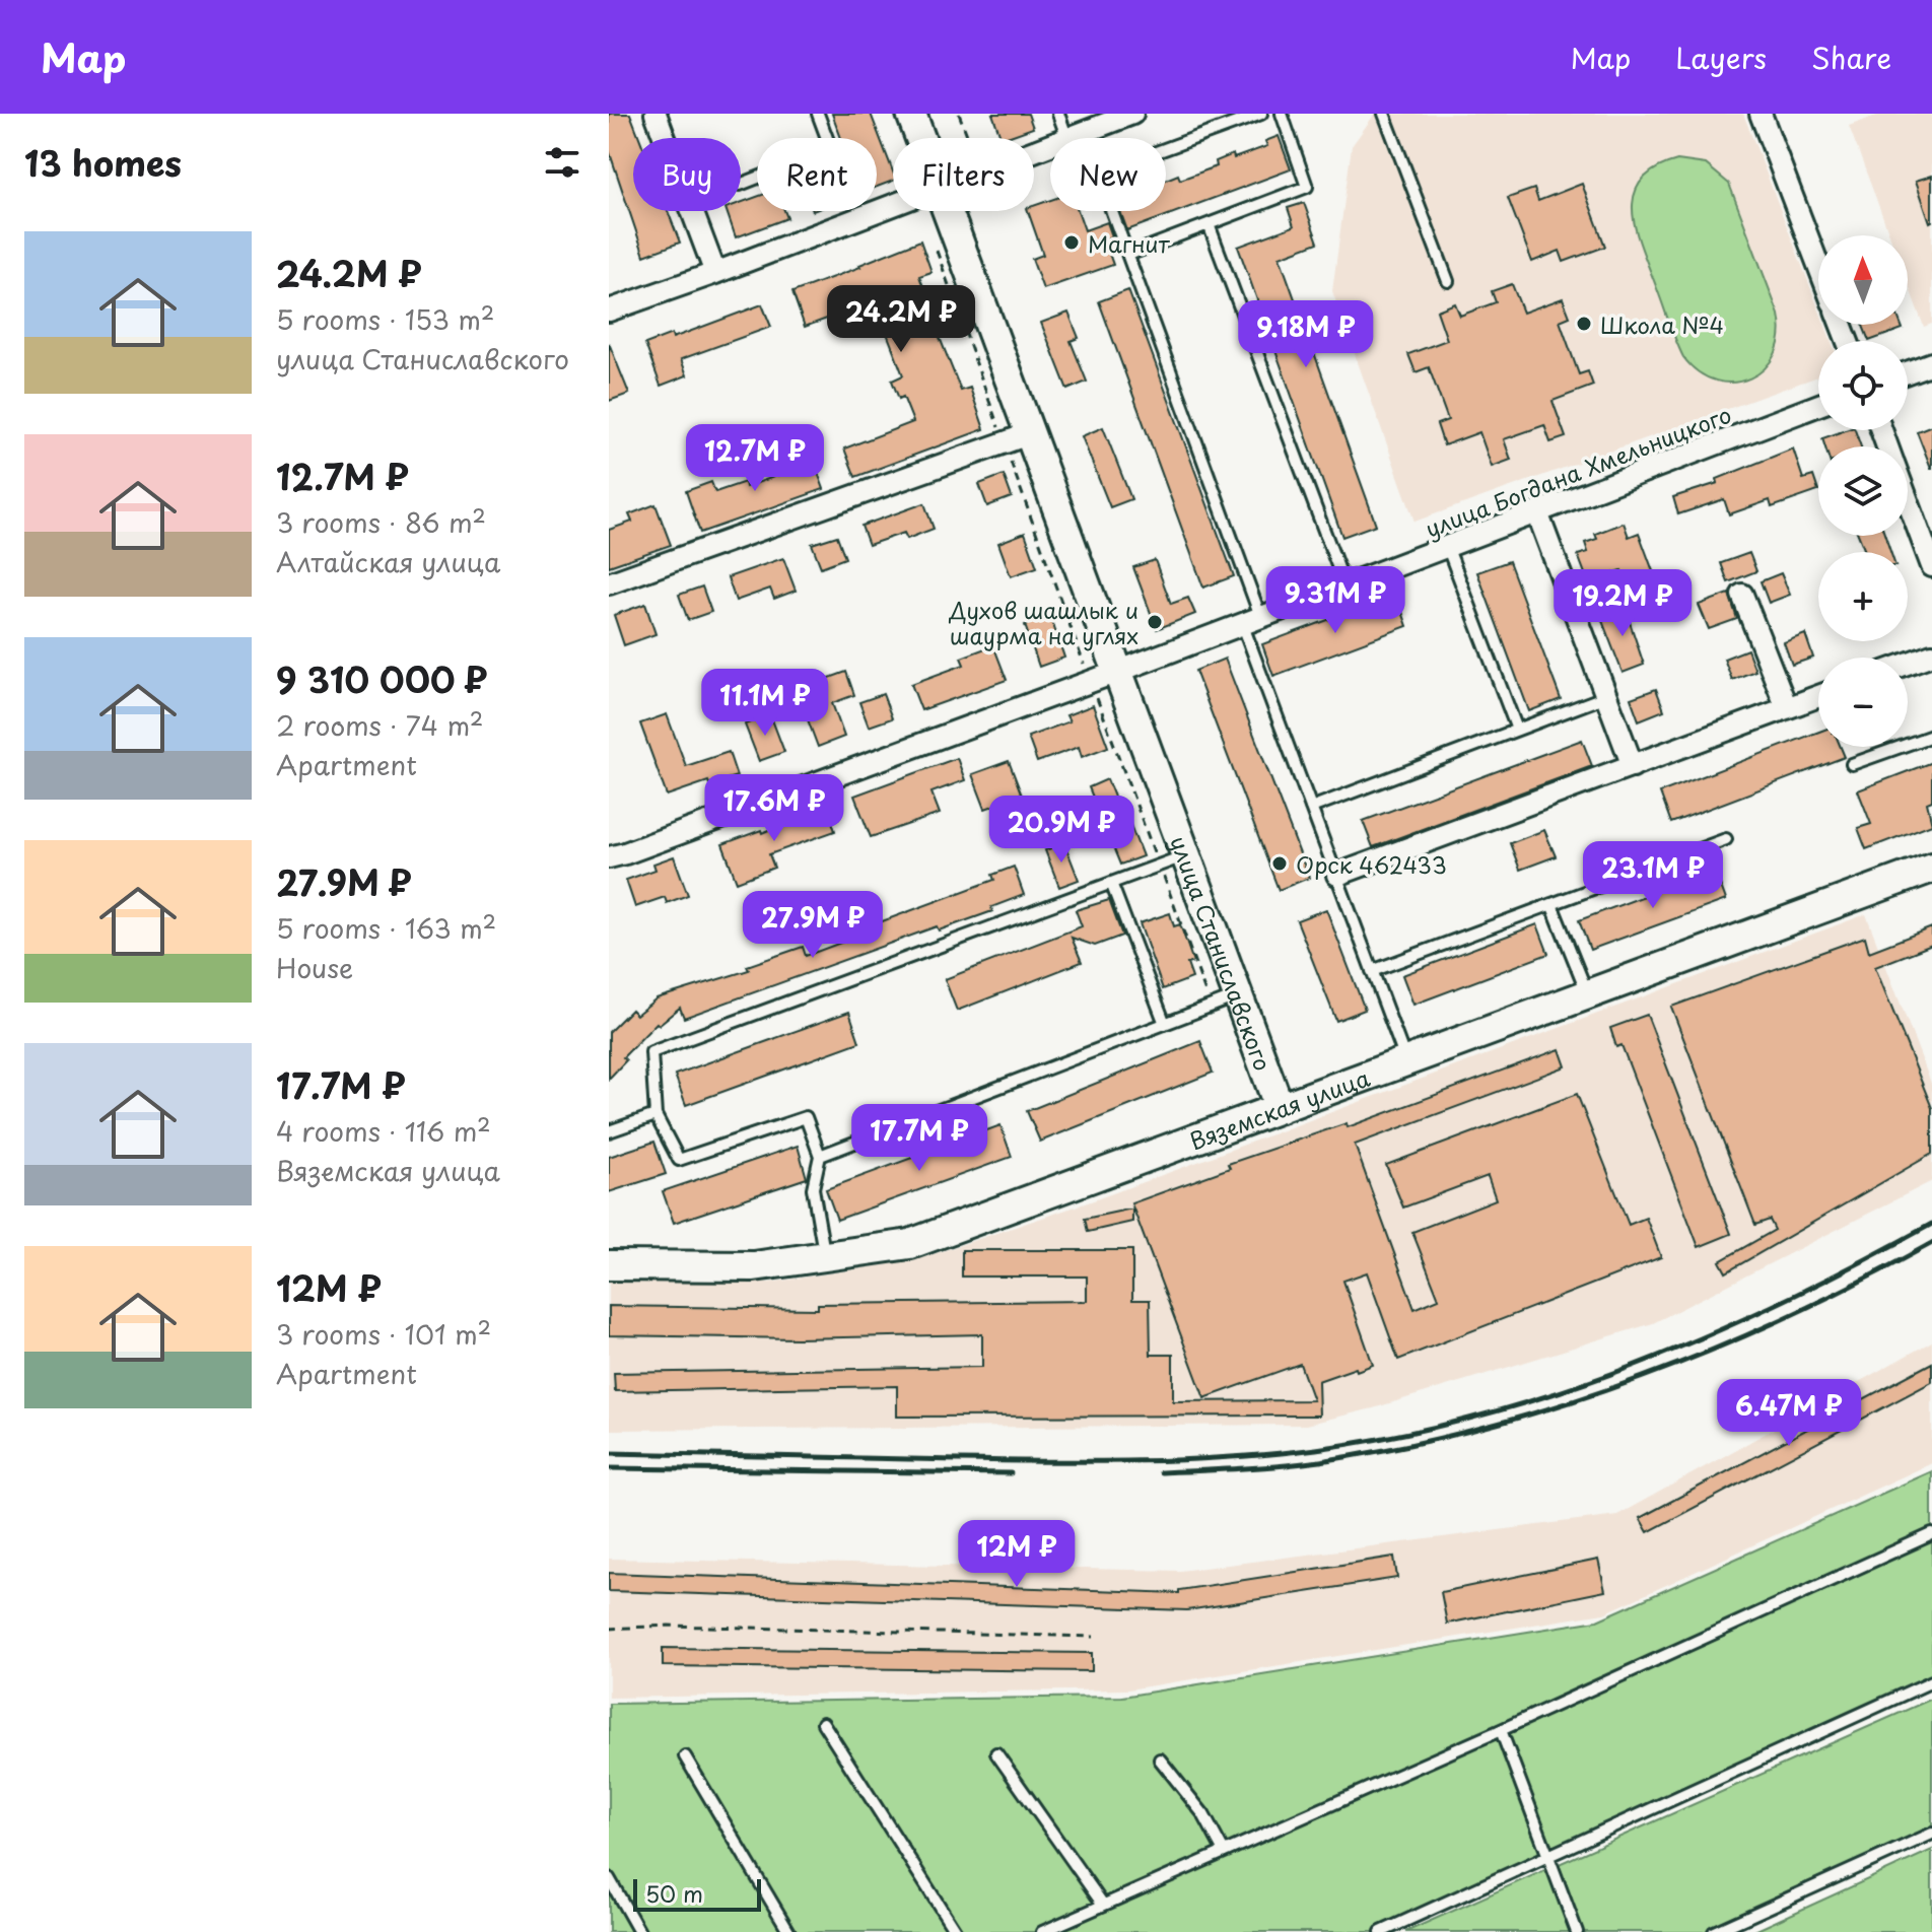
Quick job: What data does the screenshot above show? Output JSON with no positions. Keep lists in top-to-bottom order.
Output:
{
  "streets": {
    "main road": ["улица Станиславского", "Вяземская улица"],
    "street": ["улица Богдана Хмельницкого"]
  },
  "crossings": [
    ["улица Богдана Хмельницкого", "улица Станиславского"],
    ["улица Станиславского", "Вяземская улица"]
  ],
  "places": [
    "Магнит",
    "Школа №4",
    "Духов шашлык и шаурма на углях",
    "Орск 462433"
  ],
  "scale_bar": "50 m",
  "north": "top",
  "page": {
    "header": "Map",
    "nav": ["Map", "Layers", "Share"],
    "heading": "13 homes",
    "chip": [
      "Buy",
      "Rent",
      "Filters",
      "New"
    ],
    "list": [
      {
        "name": "24.2M ₽",
        "note": "5 rooms · 153 m² · улица Станиславского"
      },
      {
        "name": "12.7M ₽",
        "note": "3 rooms · 86 m² · Алтайская улица"
      },
      {
        "name": "9 310 000 ₽",
        "note": "2 rooms · 74 m² · Apartment"
      },
      {
        "name": "27.9M ₽",
        "note": "5 rooms · 163 m² · House"
      },
      {
        "name": "17.7M ₽",
        "note": "4 rooms · 116 m² · Вяземская улица"
      },
      {
        "name": "12M ₽",
        "note": "3 rooms · 101 m² · Apartment"
      }
    ],
    "map_buttons": ["+", "−"],
    "price": [
      "24.2M ₽",
      "9.18M ₽",
      "12.7M ₽",
      "9.31M ₽",
      "19.2M ₽",
      "11.1M ₽",
      "17.6M ₽",
      "20.9M ₽",
      "23.1M ₽",
      "27.9M ₽",
      "17.7M ₽",
      "6.47M ₽",
      "12M ₽"
    ],
    "scale": "50 m"
  }
}
